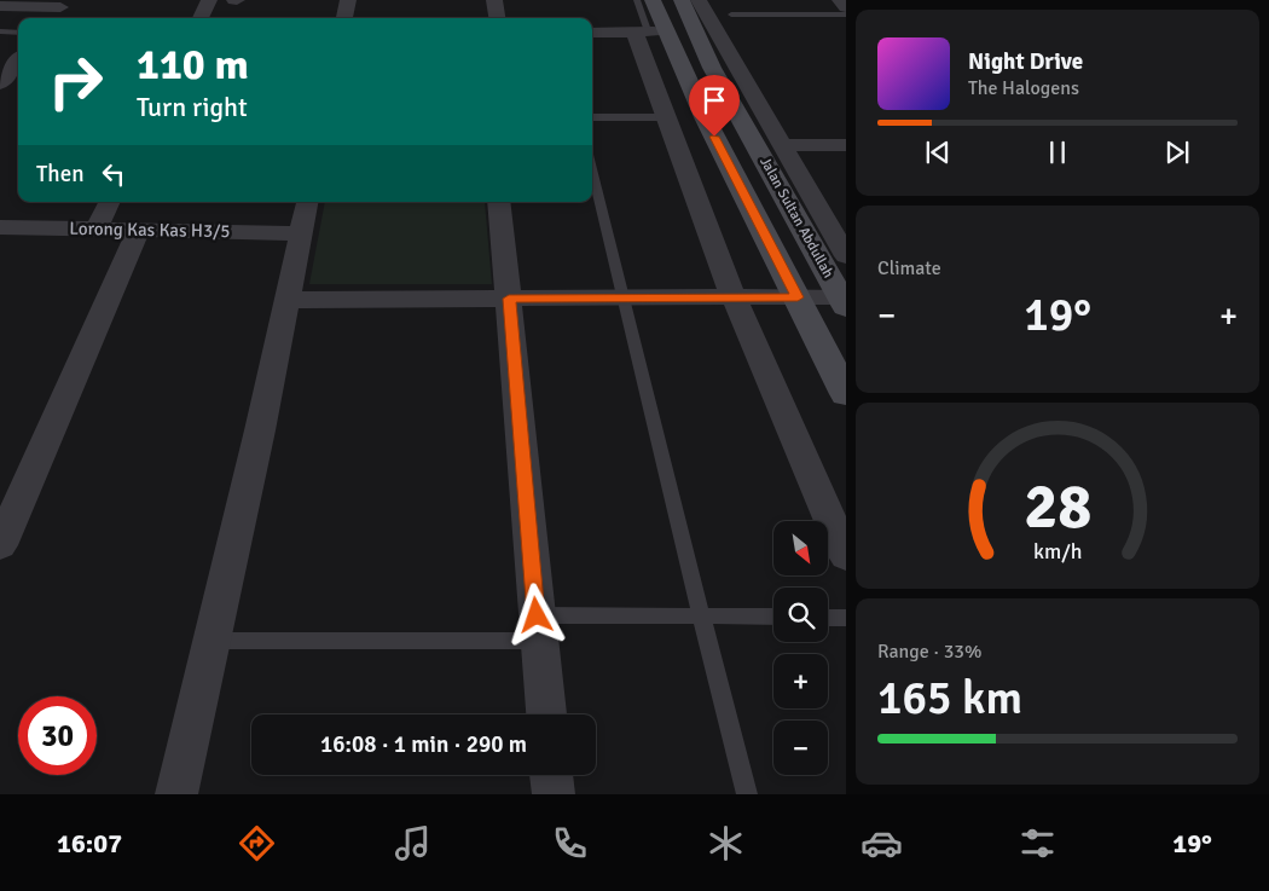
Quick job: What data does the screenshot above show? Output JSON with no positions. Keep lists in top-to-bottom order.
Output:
{
  "streets": {
    "main road": ["Jalan Sultan Abdullah"],
    "street": ["Lorong Kas Kas H3/5"]
  },
  "north": "bottom right",
  "page": {
    "turn": ["110 m", "Turn right"],
    "song": ["Night Drive", "The Halogens"],
    "then": "Then",
    "tile": [
      "Climate",
      ["Range · 33%", "165 km"]
    ],
    "heat": ["−", "19°", "+"],
    "map_buttons": ["+", "−"],
    "limit": "30",
    "trip": "16:08 · 1 min · 290 m",
    "tabs": ["16:07", "19°"],
    "gauge": ["28", "km/h"]
  }
}
